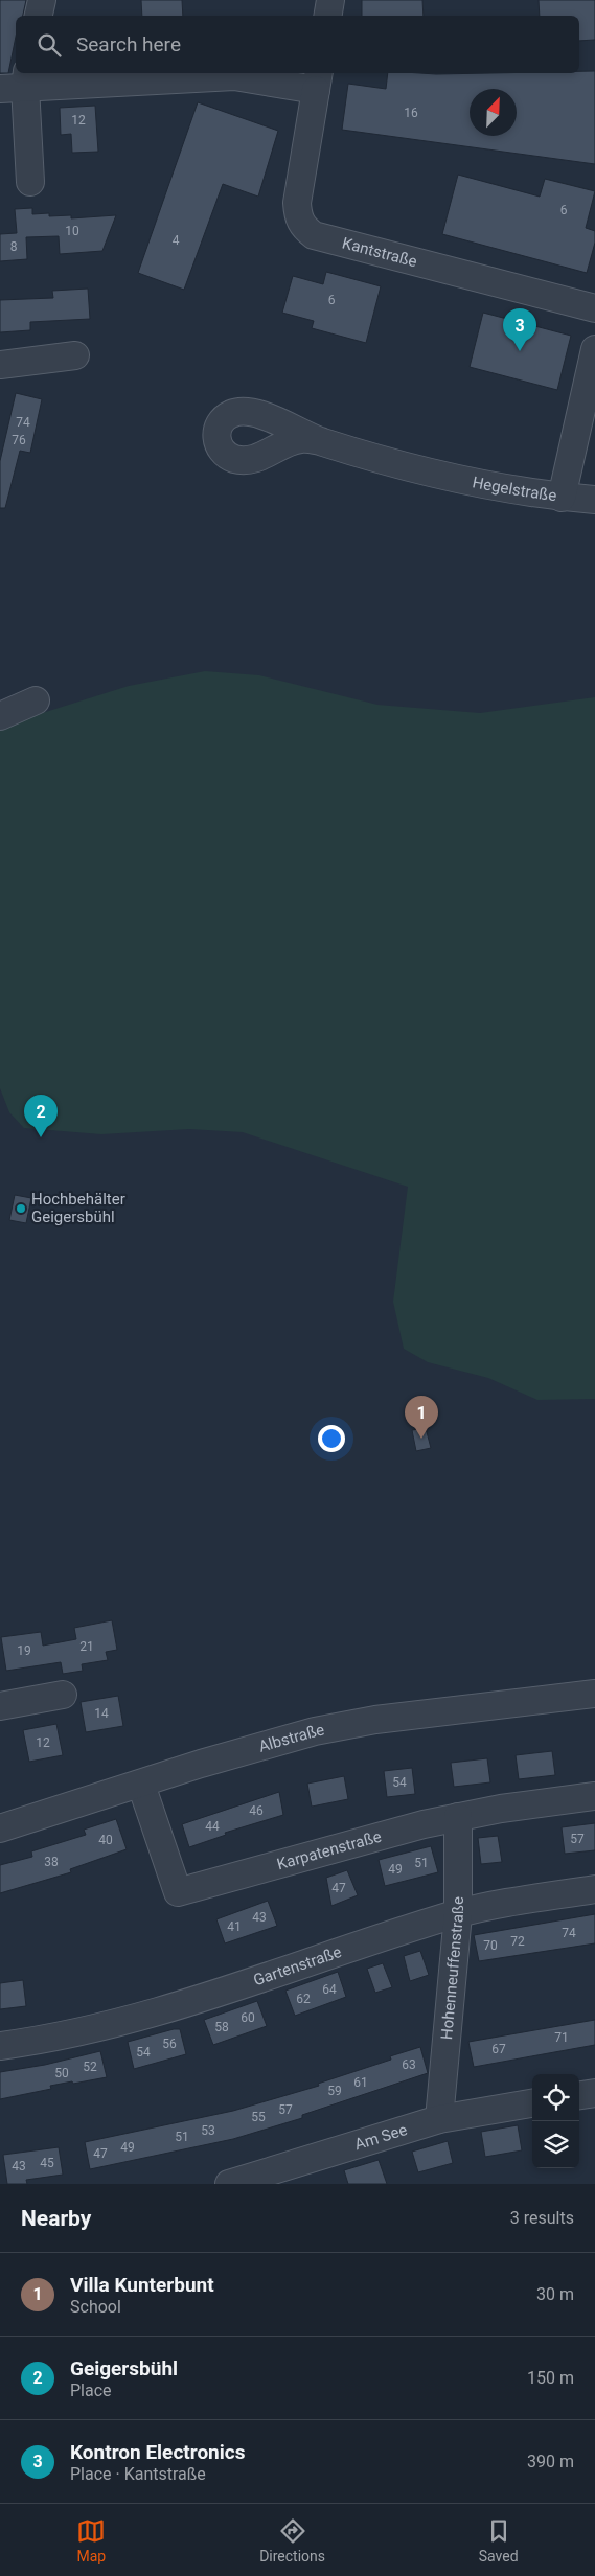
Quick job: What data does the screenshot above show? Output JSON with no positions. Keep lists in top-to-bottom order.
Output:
{
  "streets": {
    "street": [
      "Kantstraße",
      "Hegelstraße",
      "Albstraße",
      "Karpatenstraße",
      "Gartenstraße",
      "Hohenneuffenstraße",
      "Am See"
    ]
  },
  "crossings": [
    ["Albstraße", "Karpatenstraße"],
    ["Karpatenstraße", "Hohenneuffenstraße"],
    ["Gartenstraße", "Hohenneuffenstraße"],
    ["Hohenneuffenstraße", "Am See"]
  ],
  "places": ["Hochbehälter Geigersbühl"],
  "house_numbers": [
    "16",
    "12",
    "6",
    "10",
    "4",
    "8",
    "6",
    "74",
    "76",
    "21",
    "19",
    "14",
    "12",
    "54",
    "46",
    "44",
    "57",
    "40",
    "38",
    "51",
    "49",
    "47",
    "43",
    "41",
    "74",
    "72",
    "70",
    "64",
    "62",
    "60",
    "58",
    "71",
    "56",
    "67",
    "54",
    "63",
    "52",
    "50",
    "61",
    "59",
    "57",
    "55",
    "53",
    "51",
    "49",
    "47",
    "45",
    "43"
  ],
  "north": "top right",
  "page": {
    "search": "Search here",
    "pins": ["3", "2", "1"],
    "heading": ["Nearby", "3 results"],
    "list": [
      {
        "mark": "1",
        "name": "Villa Kunterbunt",
        "note": "School",
        "value": "30 m"
      },
      {
        "mark": "2",
        "name": "Geigersbühl",
        "note": "Place",
        "value": "150 m"
      },
      {
        "mark": "3",
        "name": "Kontron Electronics",
        "note": "Place · Kantstraße",
        "value": "390 m"
      }
    ],
    "nav": ["Map", "Directions", "Saved"]
  }
}
